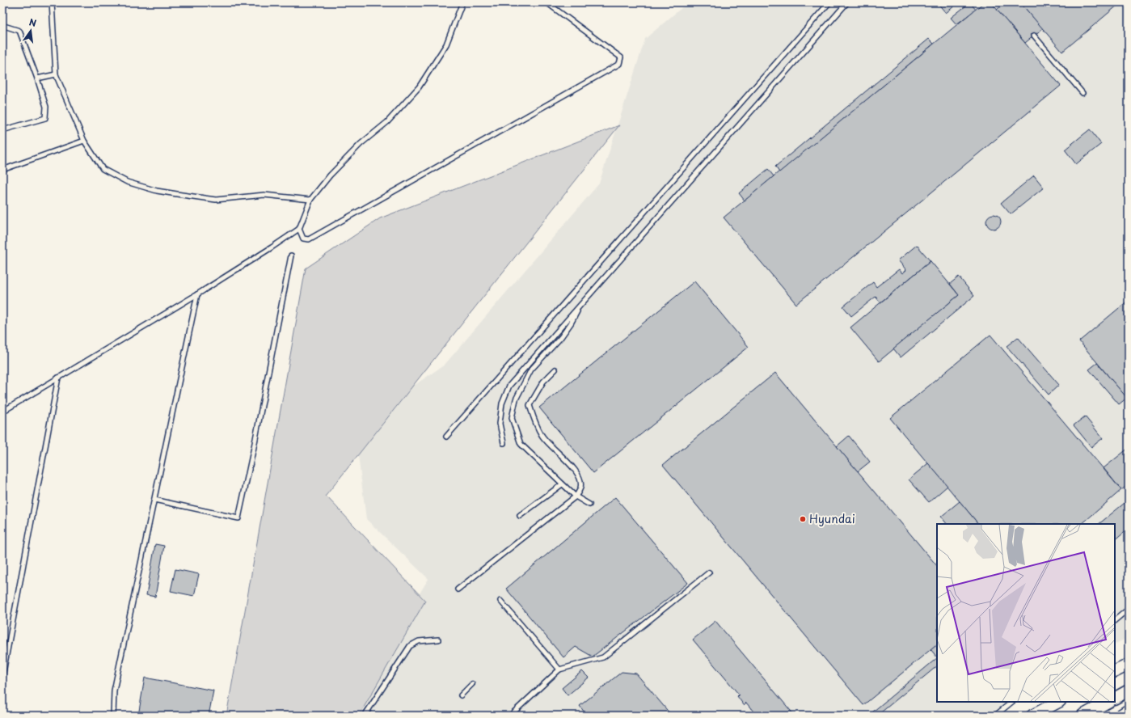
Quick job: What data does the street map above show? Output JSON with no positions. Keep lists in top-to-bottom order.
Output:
{
  "places": ["Hyundai"],
  "north": "top"
}
